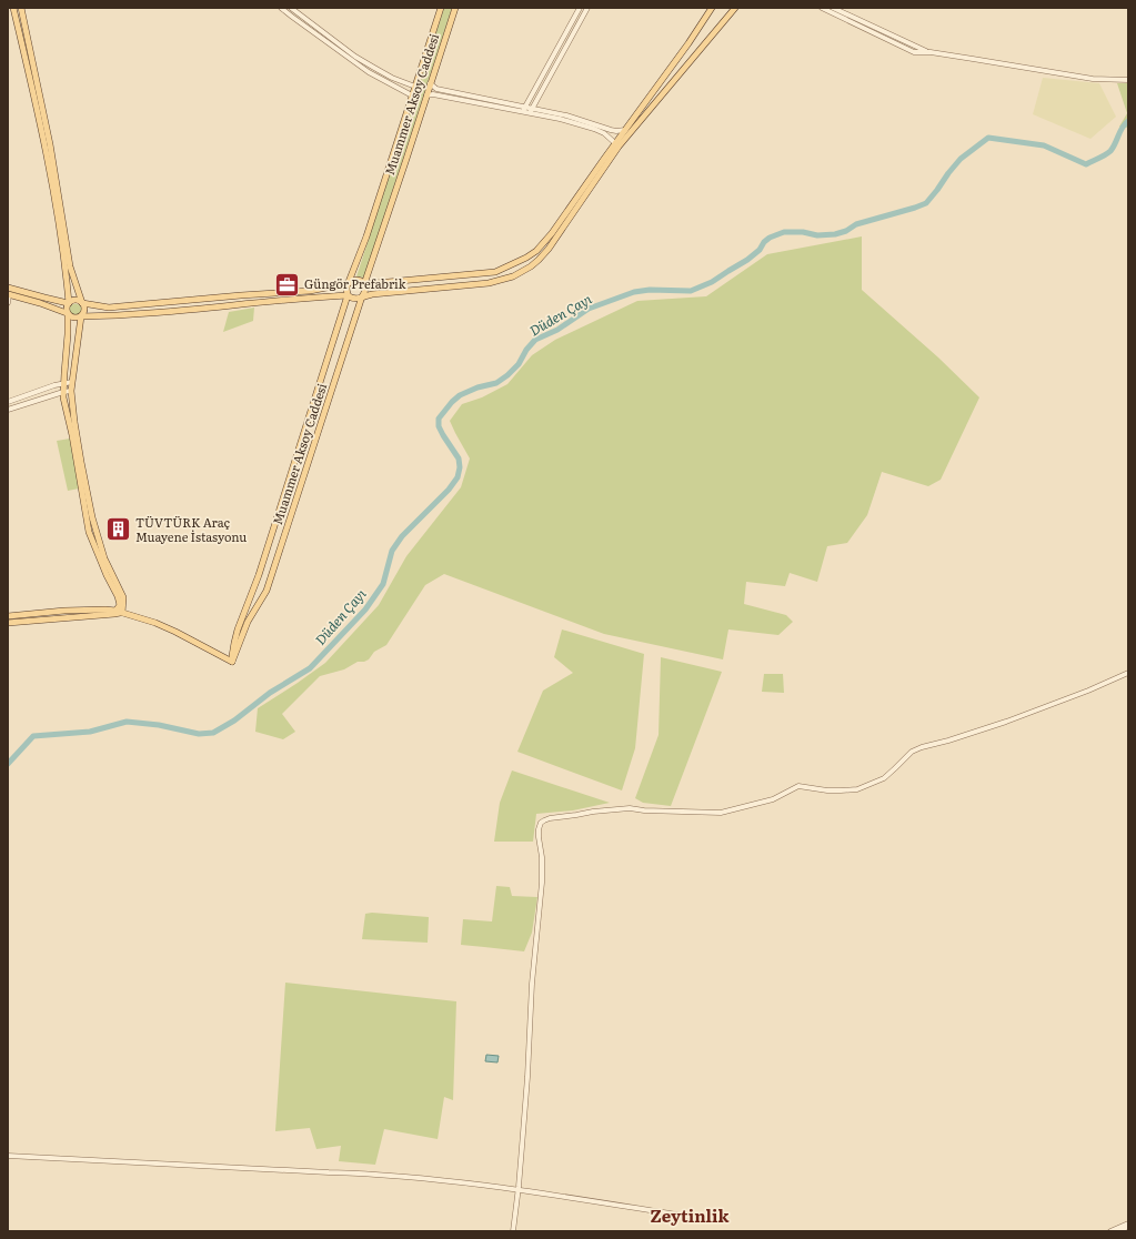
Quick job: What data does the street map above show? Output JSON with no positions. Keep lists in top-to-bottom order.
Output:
{
  "streets": {
    "main road": ["Muammer Aksoy Caddesi"]
  },
  "districts": ["Zeytinlik"],
  "water": ["Düden Çayı"],
  "places": {
    "office": ["Güngör Prefabrik"],
    "building": ["TÜVTÜRK Araç Muayene İstasyonu"]
  }
}
